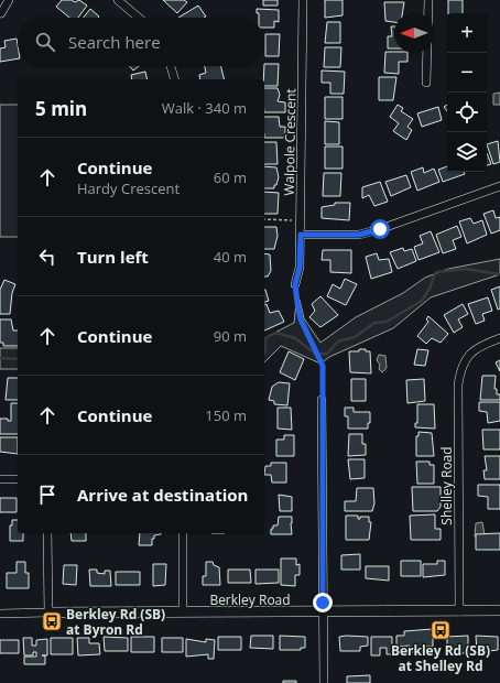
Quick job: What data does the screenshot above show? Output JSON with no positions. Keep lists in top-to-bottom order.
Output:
{
  "streets": {
    "street": ["Walpole Crescent", "Shelley Road", "Berkley Road"]
  },
  "crossings": [
    ["Shelley Road", "Berkley Road"]
  ],
  "places": {
    "bus stop": ["Berkley Rd (SB) at Byron Rd", "Berkley Rd (SB) at Shelley Rd"]
  },
  "north": "left",
  "page": {
    "map_buttons": ["+", "−"],
    "search": "Search here",
    "heading": ["5 min", "Walk · 340 m"],
    "list": [
      ["Continue", "Hardy Crescent", "60 m"],
      ["Turn left", "40 m"],
      ["Continue", "90 m"],
      ["Continue", "150 m"],
      "Arrive at destination"
    ]
  }
}
